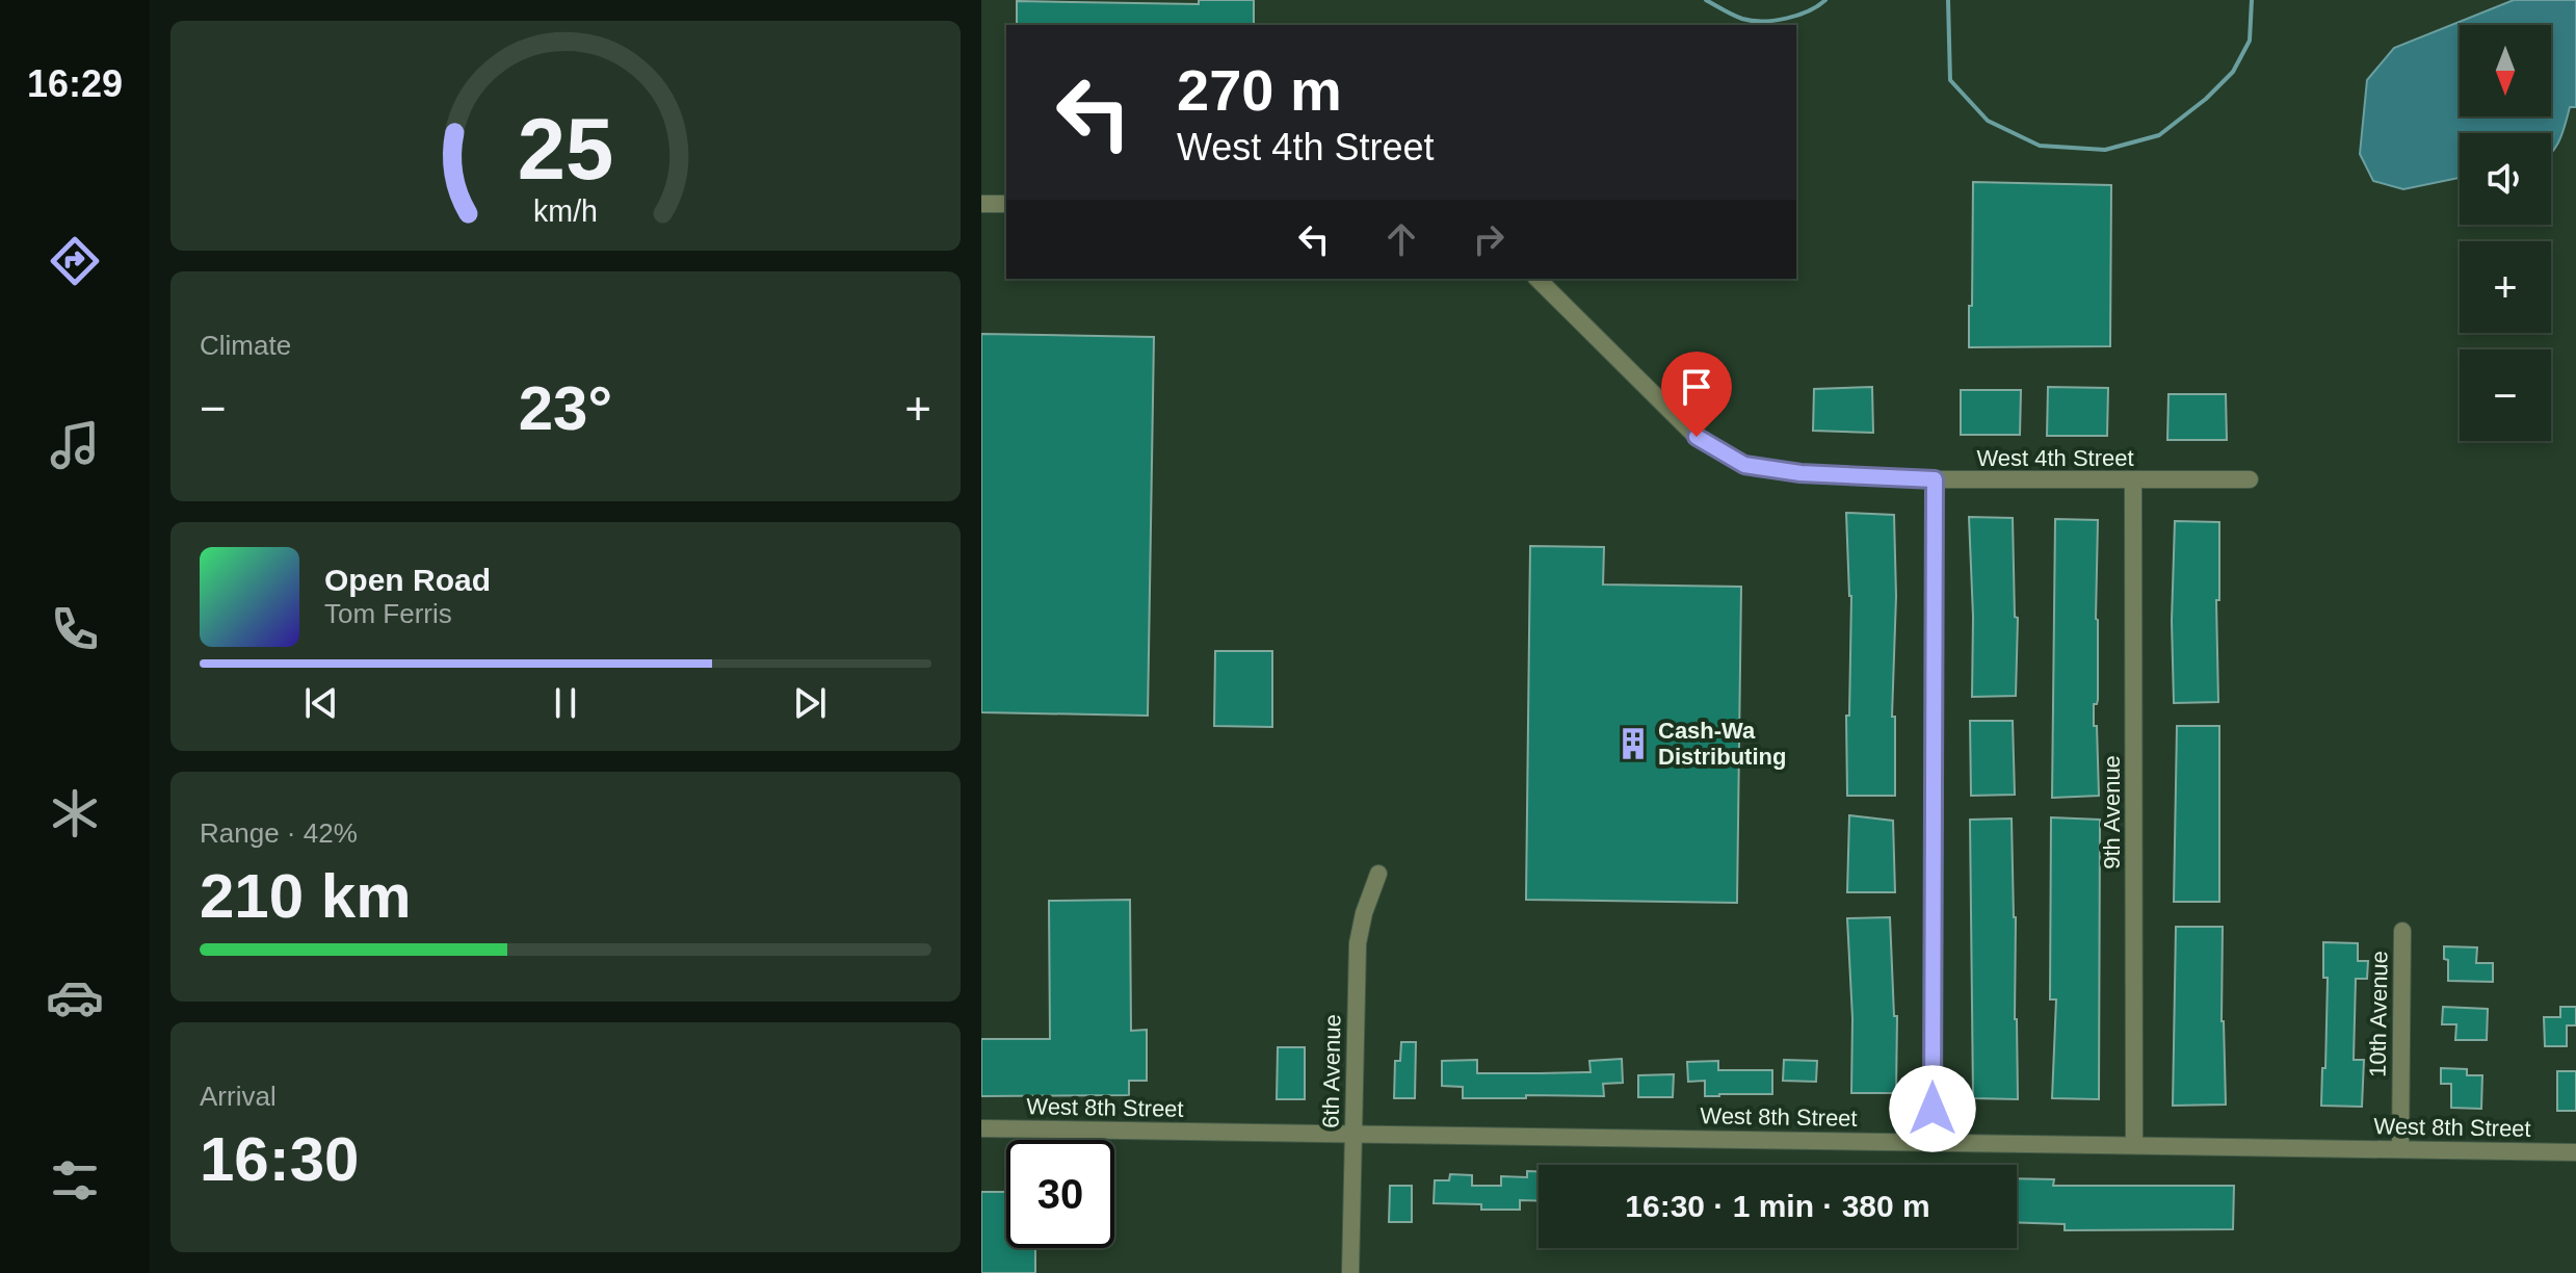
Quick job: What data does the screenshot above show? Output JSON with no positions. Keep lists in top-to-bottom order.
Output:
{
  "streets": {
    "street": [
      "West 4th Street",
      "9th Avenue",
      "10th Avenue",
      "6th Avenue",
      "West 8th Street"
    ]
  },
  "crossings": [
    ["West 4th Street", "9th Avenue"],
    ["9th Avenue", "West 8th Street"],
    ["10th Avenue", "West 8th Street"],
    ["6th Avenue", "West 8th Street"]
  ],
  "places": {
    "building": ["Cash-Wa Distributing"]
  },
  "north": "bottom",
  "page": {
    "tabs": "16:29",
    "map_buttons": ["+", "−"],
    "turn": ["270 m", "West 4th Street"],
    "tile": [
      "Climate",
      ["Range · 42%", "210 km"],
      ["Arrival", "16:30"]
    ],
    "heat": ["−", "23°", "+"],
    "song": ["Open Road", "Tom Ferris"],
    "limit": "30",
    "trip": "16:30 · 1 min · 380 m",
    "gauge": ["25", "km/h"]
  }
}
